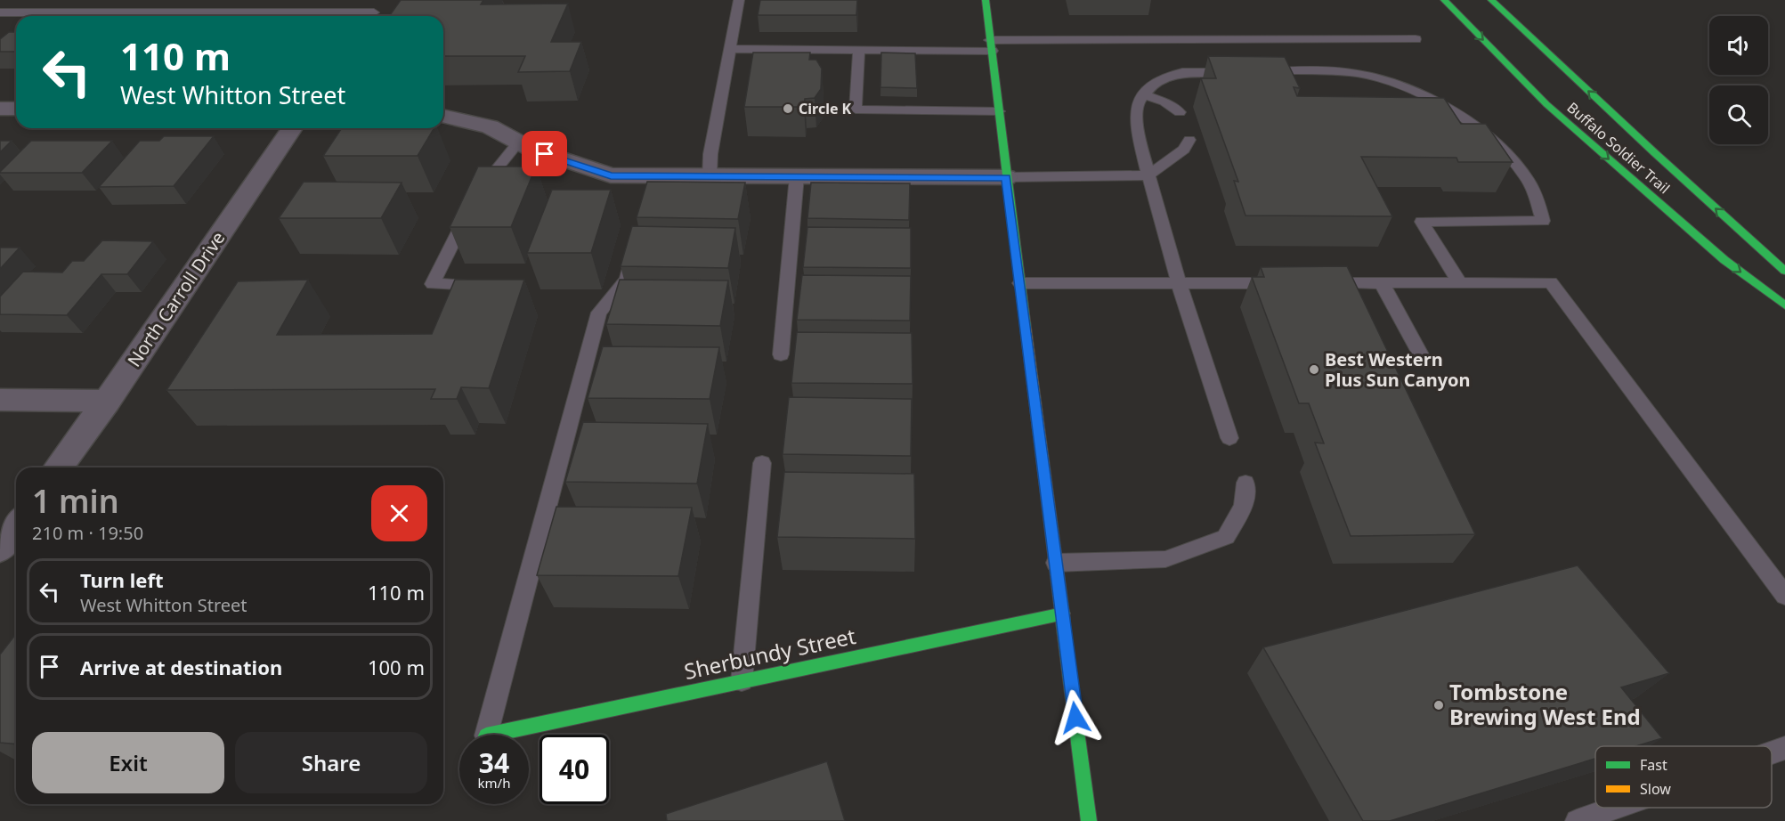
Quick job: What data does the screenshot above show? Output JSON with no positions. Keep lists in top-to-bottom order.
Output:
{
  "streets": {
    "street": ["Buffalo Soldier Trail", "North Carroll Drive", "Sherbundy Street"]
  },
  "places": ["Circle K", "Best Western Plus Sun Canyon", "Tombstone Brewing West End"],
  "legend": ["Fast", "Slow"],
  "page": {
    "turn": ["110 m", "West Whitton Street"],
    "heading": ["1 min", "210 m · 19:50"],
    "list": [
      {
        "name": "Turn left",
        "note": "West Whitton Street",
        "value": "110 m"
      },
      {
        "name": "Arrive at destination",
        "value": "100 m"
      }
    ],
    "buttons": ["Exit", "Share"],
    "speed": "34 km/h",
    "limit": "40"
  }
}
